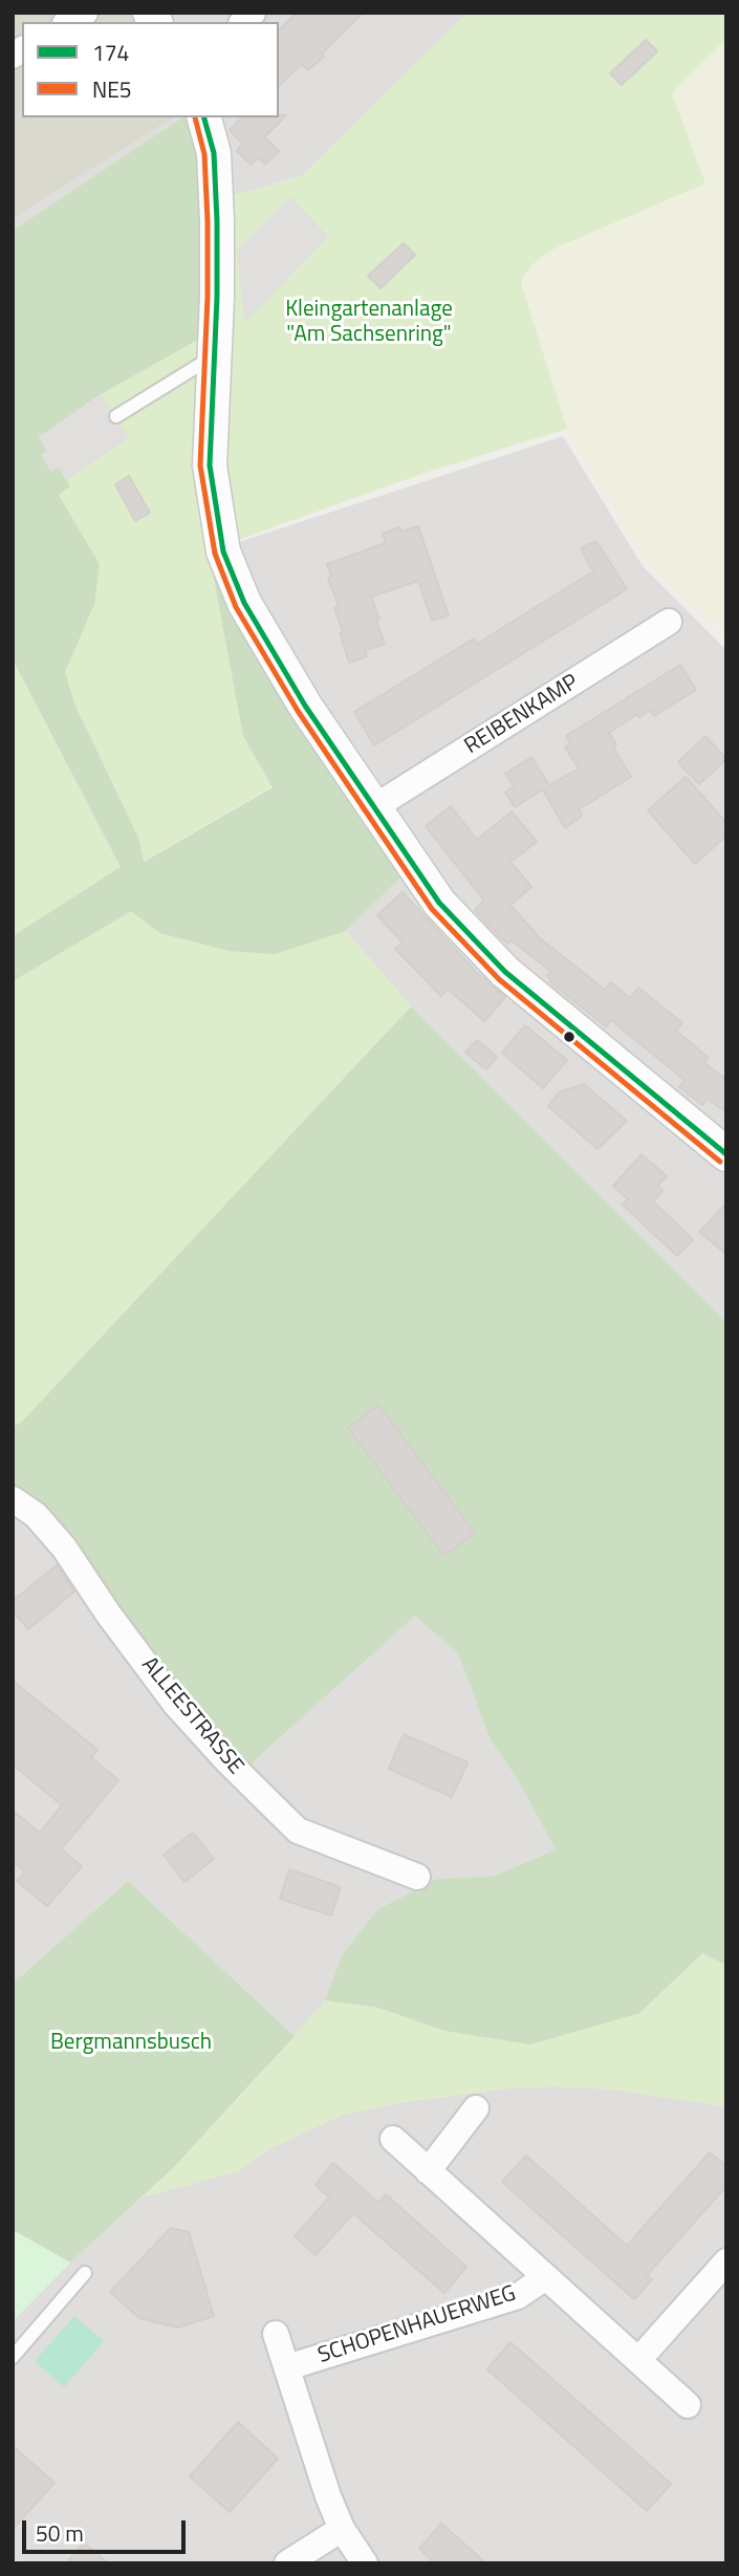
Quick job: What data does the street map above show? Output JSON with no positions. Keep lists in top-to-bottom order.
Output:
{
  "streets": {
    "street": ["REIBENKAMP", "ALLEESTRASSE", "SCHOPENHAUERWEG"]
  },
  "parks": ["Kleingartenanlage \"Am Sachsenring\"", "Bergmannsbusch"],
  "lines": ["transit line 174", "transit line NE5"],
  "legend": ["174", "NE5"],
  "scale_bar": "50 m"
}
